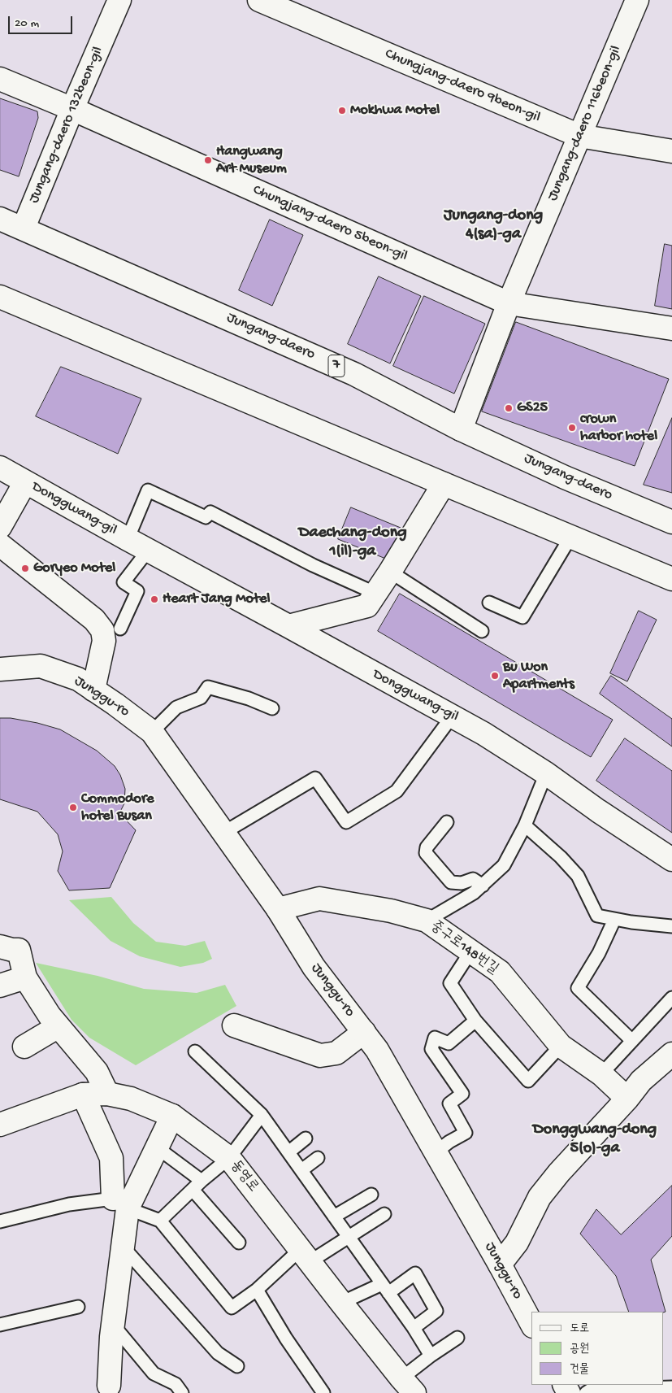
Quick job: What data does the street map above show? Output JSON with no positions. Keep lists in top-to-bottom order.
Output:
{
  "streets": {
    "street": [
      "Chungjang-daero 9beon-gil",
      "Jungang-daero 116beon-gil",
      "Jungang-daero 132beon-gil",
      "Chungjang-daero 5beon-gil",
      "Jungang-daero",
      "7",
      "Donggwang-gil",
      "Junggu-ro",
      "중구로148번길",
      "동영로"
    ]
  },
  "crossings": [
    ["Chungjang-daero 9beon-gil", "Jungang-daero 116beon-gil"],
    ["Jungang-daero 116beon-gil", "Chungjang-daero 5beon-gil"],
    ["Jungang-daero 116beon-gil", "Jungang-daero"],
    ["Jungang-daero 132beon-gil", "Chungjang-daero 5beon-gil"],
    ["Jungang-daero 132beon-gil", "Jungang-daero"],
    ["Junggu-ro", "중구로148번길"]
  ],
  "districts": ["Jungang-dong 4(sa)-ga", "Daechang-dong 1(il)-ga", "Donggwang-dong 5(o)-ga"],
  "places": [
    "Mokhwa Motel",
    "Hangwang Art Museum",
    "GS25",
    "crown harbor hotel",
    "Goryeo Motel",
    "Heart Jang Motel",
    "Bu Won Apartments",
    "Commodore hotel Busan"
  ],
  "legend": ["도로", "공원", "건물"],
  "scale_bar": "20 m"
}
